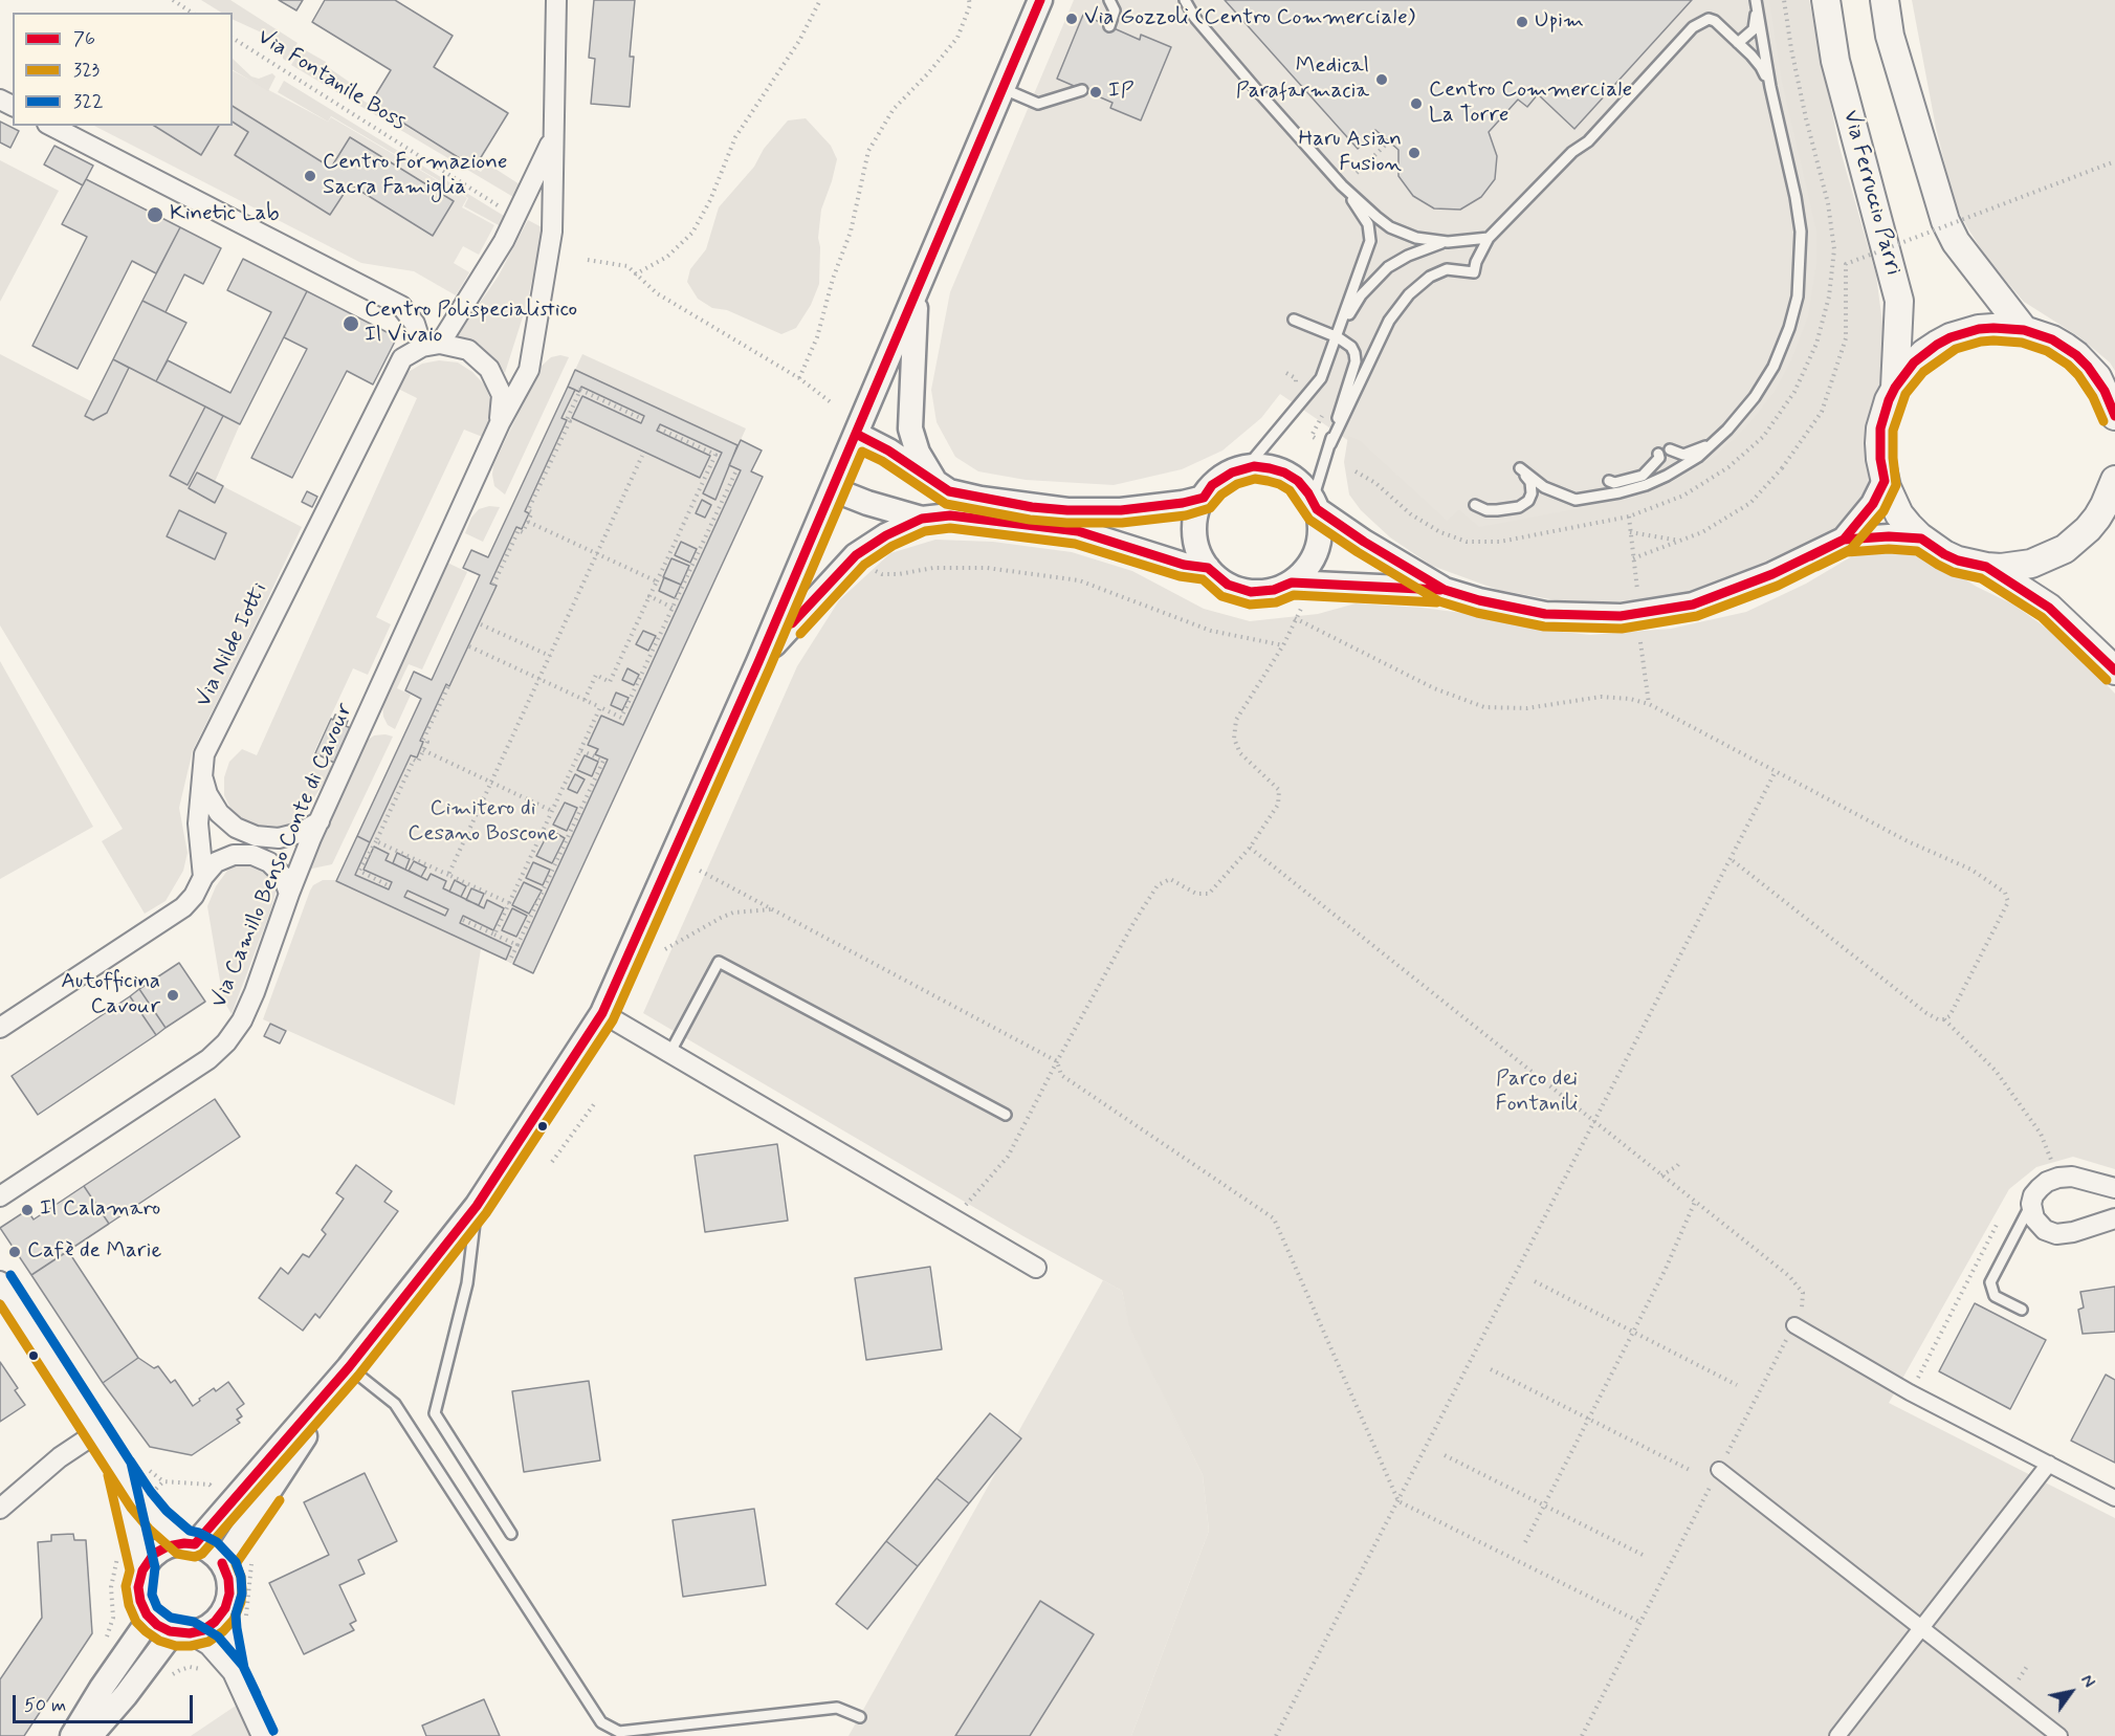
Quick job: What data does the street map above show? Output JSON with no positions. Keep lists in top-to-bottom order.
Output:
{
  "streets": {
    "main road": ["Via Ferruccio Parri"],
    "street": ["Via Nilde Iotti", "Via Camillo Benso Conte di Cavour"],
    "path": ["Via Fontanile Boss"]
  },
  "parks": ["Cimitero di Cesano Boscone", "Parco dei Fontanili"],
  "places": [
    "Via Gozzoli (Centro Commerciale)",
    "Upim",
    "Medical Parafarmacia",
    "IP",
    "Centro Commerciale La Torre",
    "Haru Asian Fusion",
    "Centro Formazione Sacra Famiglia",
    "Kinetic Lab",
    "Centro Polispecialistico Il Vivaio",
    "Autofficina Cavour",
    "Il Calamaro",
    "Cafè de Marie"
  ],
  "lines": ["transit line 76", "transit line 323", "transit line 322"],
  "legend": ["76", "323", "322"],
  "scale_bar": "50 m",
  "north": "top right"
}
